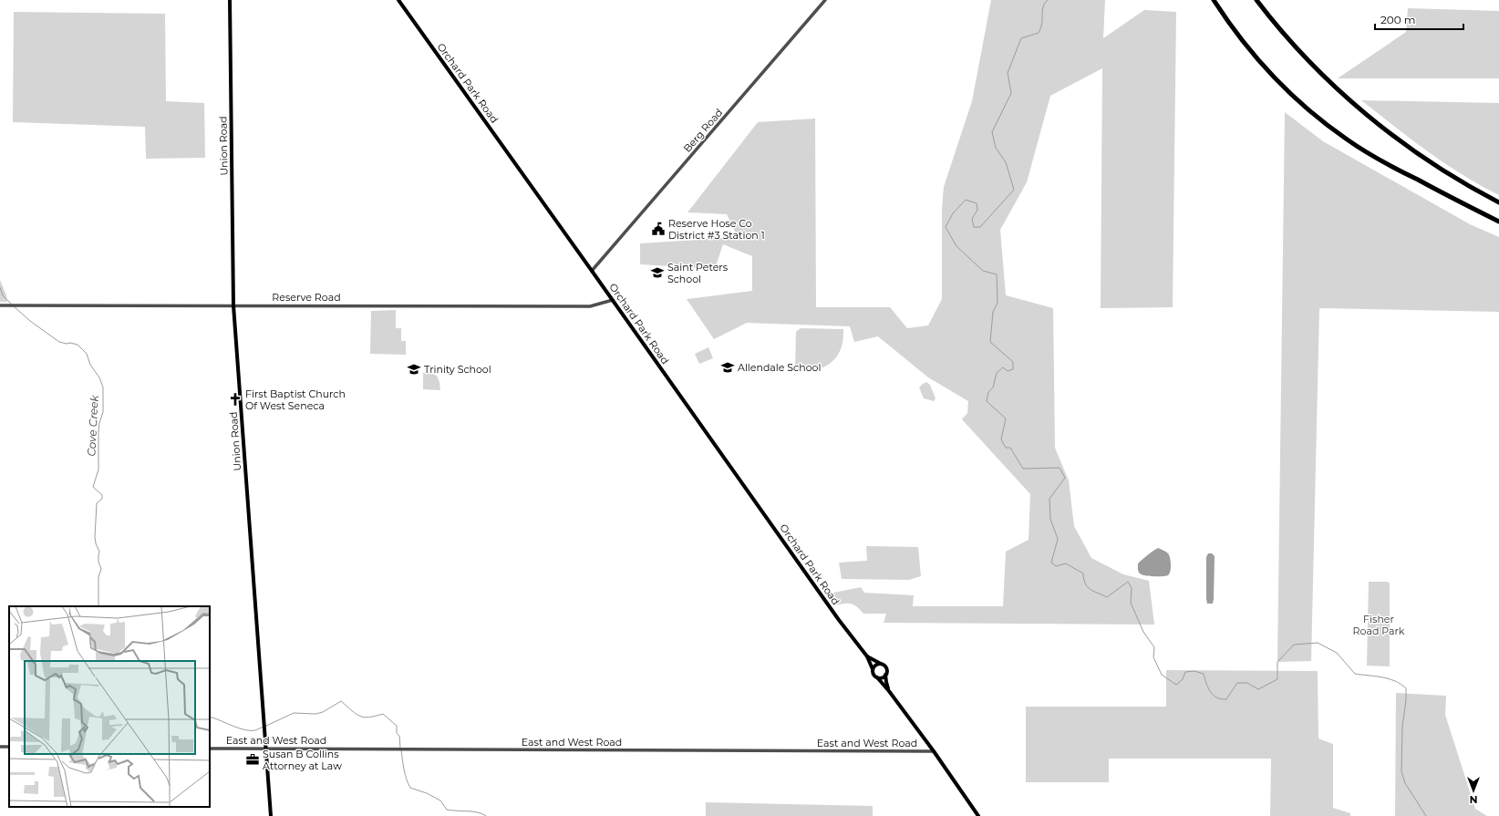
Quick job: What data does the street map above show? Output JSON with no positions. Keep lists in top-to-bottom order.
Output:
{
  "streets": {
    "main road": ["Orchard Park Road", "Union Road"],
    "street": ["Berg Road", "Reserve Road", "East and West Road"]
  },
  "crossings": [
    ["Orchard Park Road", "Berg Road"],
    ["Orchard Park Road", "Reserve Road"],
    ["Union Road", "Reserve Road"],
    ["Union Road", "East and West Road"]
  ],
  "water": ["Cove Creek"],
  "parks": ["Fisher Road Park"],
  "places": {
    "public building": ["Reserve Hose Co District #3 Station 1"],
    "school or university": ["Saint Peters School", "Allendale School", "Trinity School"],
    "church": ["First Baptist Church Of West Seneca"],
    "office": ["Susan B Collins Attorney at Law"]
  },
  "scale_bar": "200 m",
  "north": "bottom"
}
